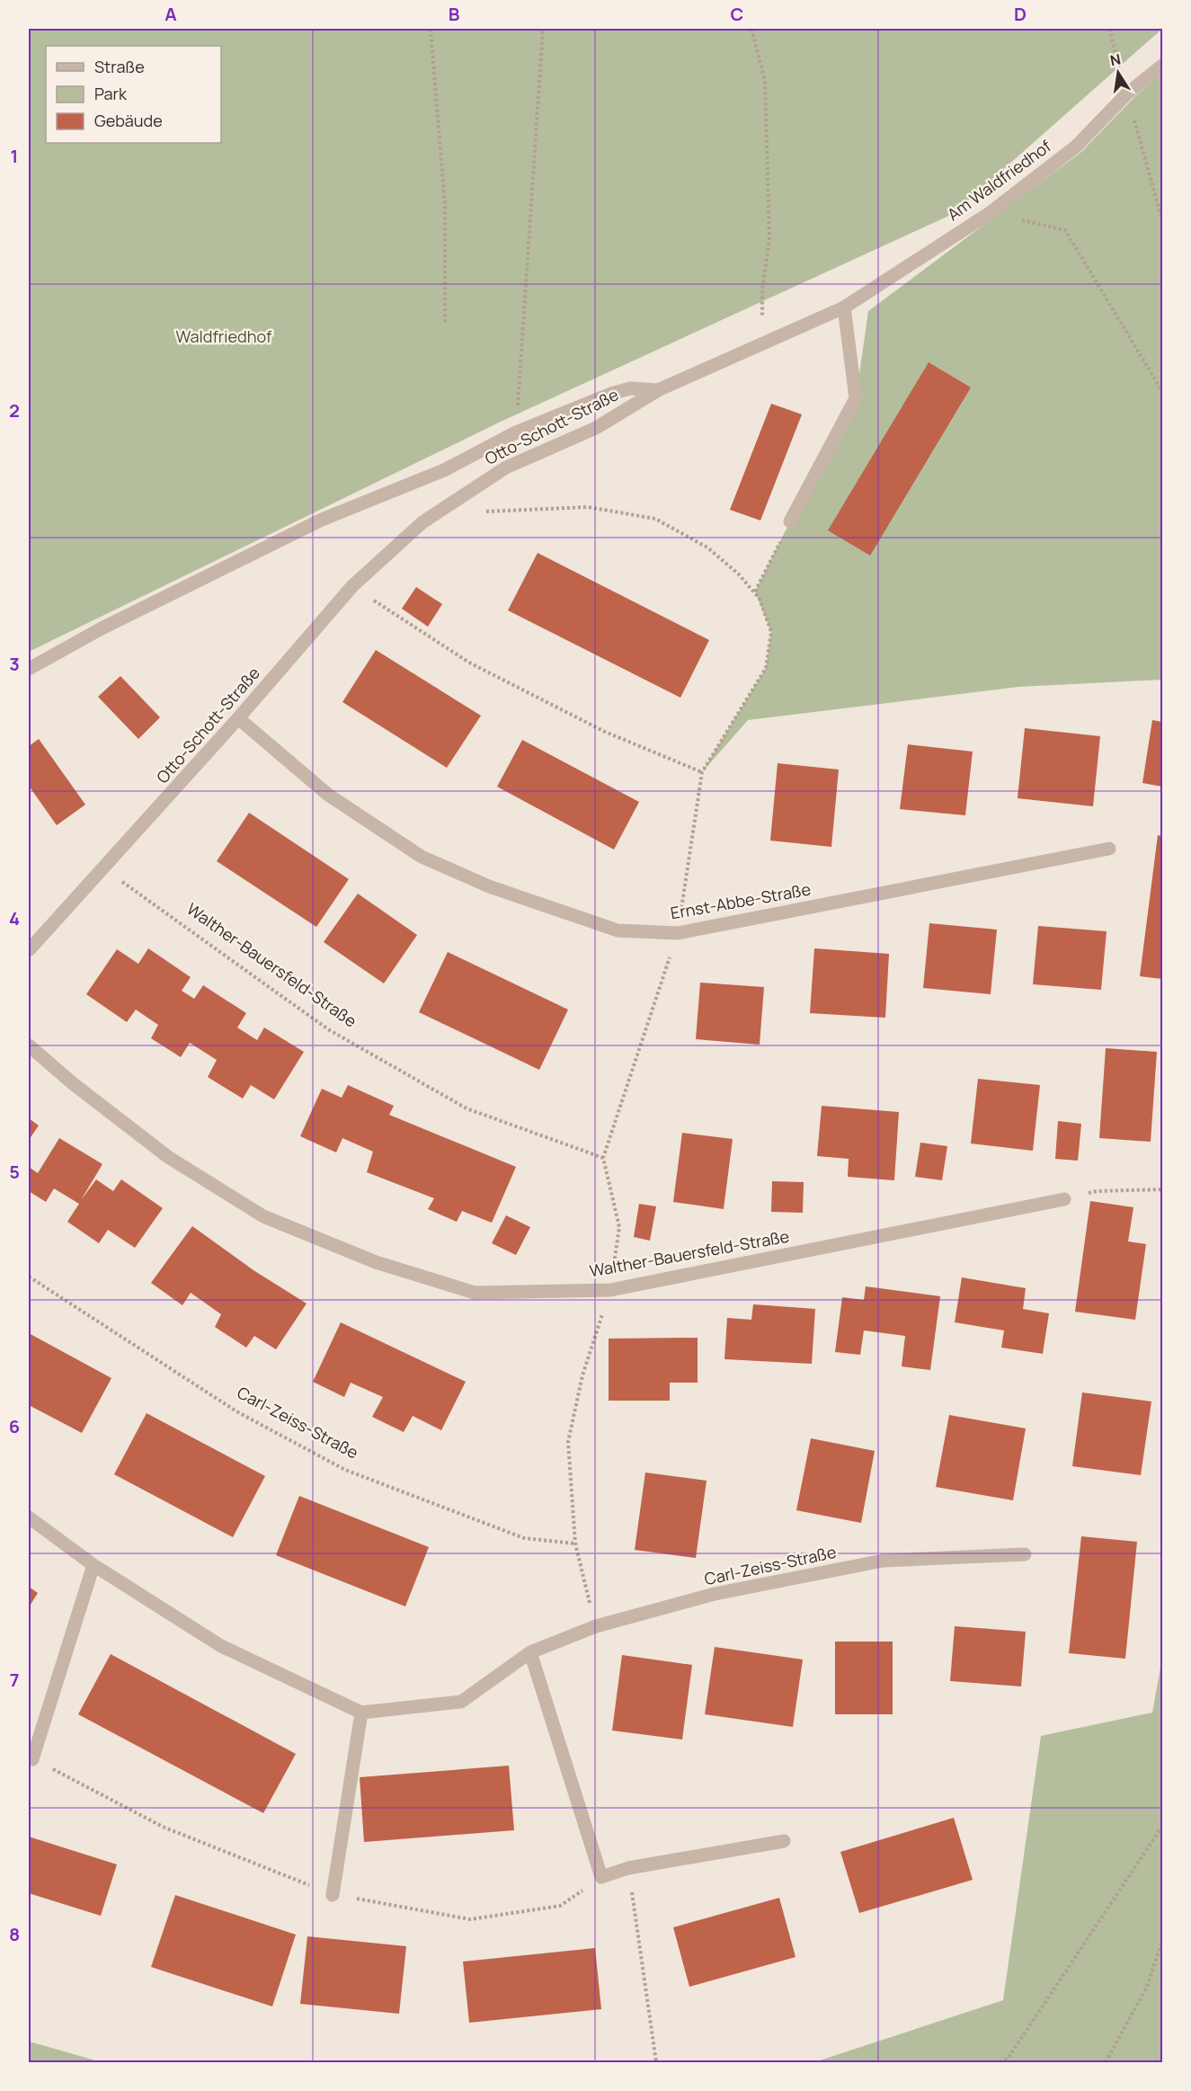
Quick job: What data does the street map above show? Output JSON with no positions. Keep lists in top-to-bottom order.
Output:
{
  "streets": {
    "street": [
      "Am Waldfriedhof",
      "Otto-Schott-Straße",
      "Ernst-Abbe-Straße",
      "Walther-Bauersfeld-Straße",
      "Carl-Zeiss-Straße"
    ]
  },
  "crossings": [
    ["Am Waldfriedhof", "Otto-Schott-Straße"],
    ["Otto-Schott-Straße", "Ernst-Abbe-Straße"],
    ["Otto-Schott-Straße", "Walther-Bauersfeld-Straße"]
  ],
  "parks": ["Waldfriedhof"],
  "legend": ["Straße", "Park", "Gebäude"],
  "north": "top",
  "grid": {
    "columns": [
      "A",
      "B",
      "C",
      "D"
    ],
    "rows": [
      "1",
      "2",
      "3",
      "4",
      "5",
      "6",
      "7",
      "8"
    ]
  }
}
